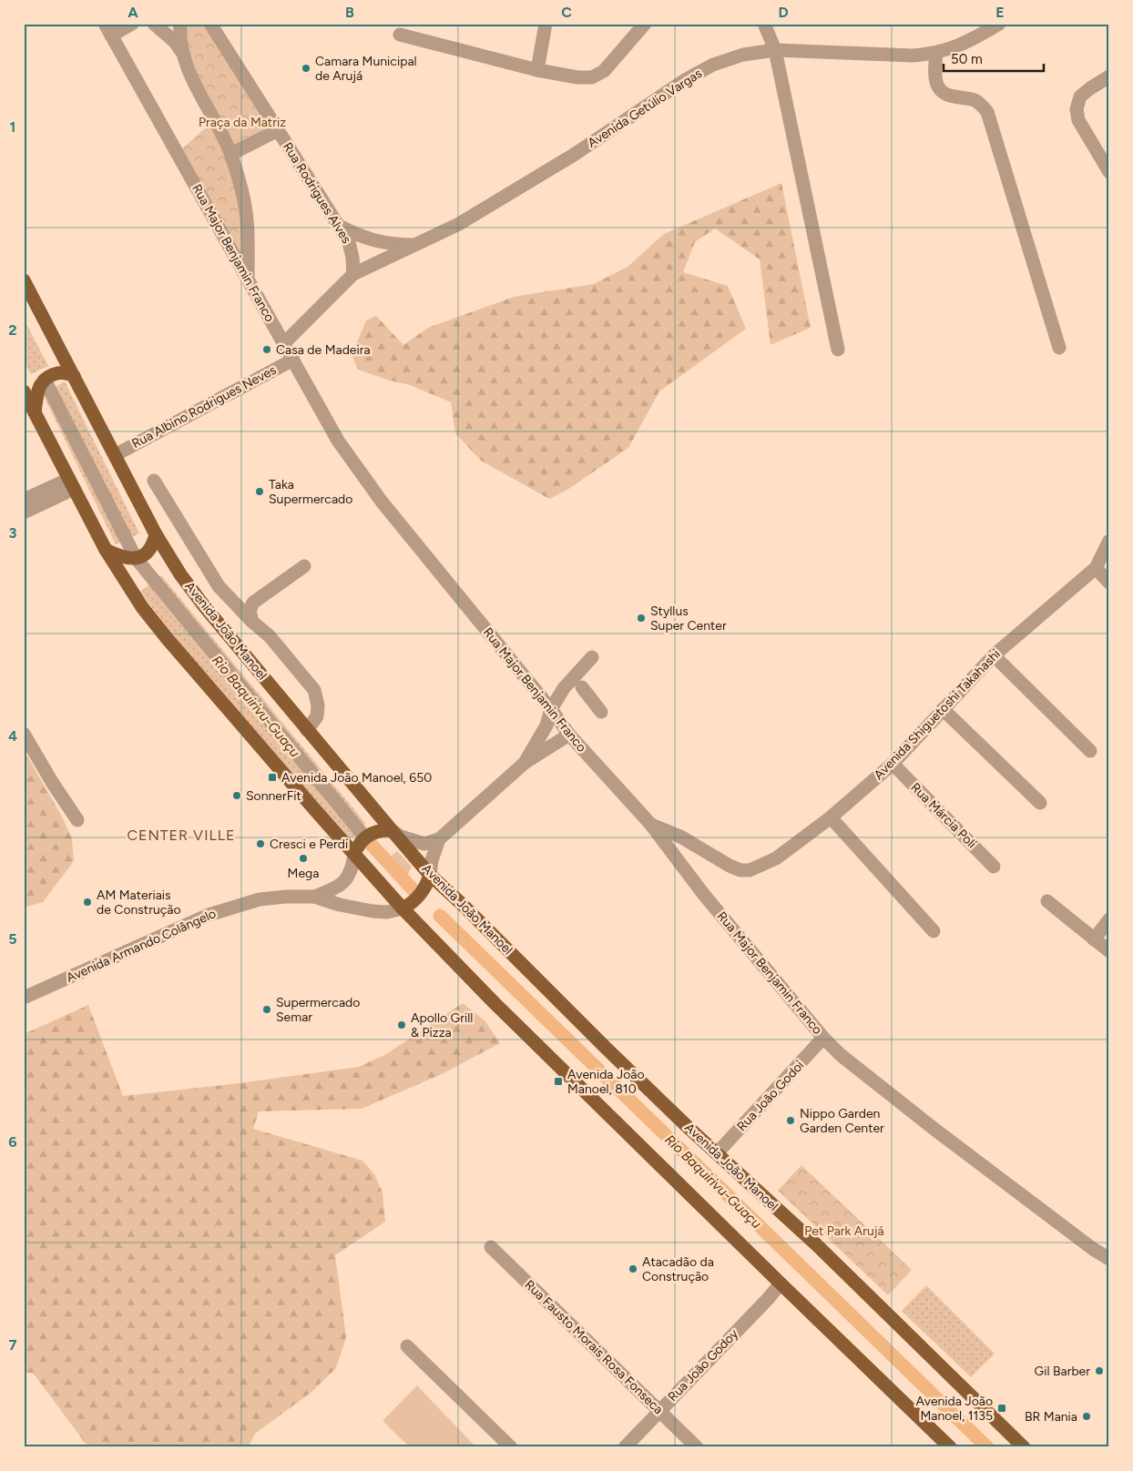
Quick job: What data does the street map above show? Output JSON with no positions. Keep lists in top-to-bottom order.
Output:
{
  "streets": {
    "main road": ["Avenida João Manoel"],
    "street": [
      "Avenida Getúlio Vargas",
      "Rua Rodrigues Alves",
      "Rua Major Benjamin Franco",
      "Rua Albino Rodrigues Neves",
      "Avenida Shiguetoshi Takahashi",
      "Rua Márcia Poli",
      "Avenida Armando Colângelo",
      "Rua João Godoi",
      "Rua Fausto Morais Rosa Fonseca",
      "Rua João Godoy"
    ]
  },
  "crossings": [
    ["Avenida Getúlio Vargas", "Rua Rodrigues Alves"],
    ["Avenida Getúlio Vargas", "Rua Major Benjamin Franco"],
    ["Rua Major Benjamin Franco", "Rua Albino Rodrigues Neves"],
    ["Rua Major Benjamin Franco", "Avenida Shiguetoshi Takahashi"],
    ["Rua Major Benjamin Franco", "Rua João Godoi"],
    ["Rua Albino Rodrigues Neves", "Avenida João Manoel"],
    ["Avenida João Manoel", "Rua João Godoi"],
    ["Avenida Shiguetoshi Takahashi", "Rua Márcia Poli"],
    ["Rua Fausto Morais Rosa Fonseca", "Rua João Godoy"]
  ],
  "districts": ["CENTER VILLE"],
  "water": ["Rio Baquirivu-Guaçu"],
  "parks": ["Praça da Matriz", "Pet Park Arujá"],
  "places": {
    "other": [
      "Camara Municipal de Arujá",
      "Casa de Madeira",
      "Taka Supermercado",
      "Styllus Super Center",
      "SonnerFit",
      "Cresci e Perdi",
      "Mega",
      "AM Materiais de Construção",
      "Supermercado Semar",
      "Apollo Grill & Pizza",
      "Nippo Garden Garden Center",
      "Atacadão da Construção",
      "Gil Barber",
      "BR Mania"
    ],
    "transit": ["Avenida João Manoel, 650", "Avenida João Manoel, 810", "Avenida João Manoel, 1135"]
  },
  "scale_bar": "50 m",
  "grid": {
    "columns": [
      "A",
      "B",
      "C",
      "D",
      "E"
    ],
    "rows": [
      "1",
      "2",
      "3",
      "4",
      "5",
      "6",
      "7"
    ]
  }
}
